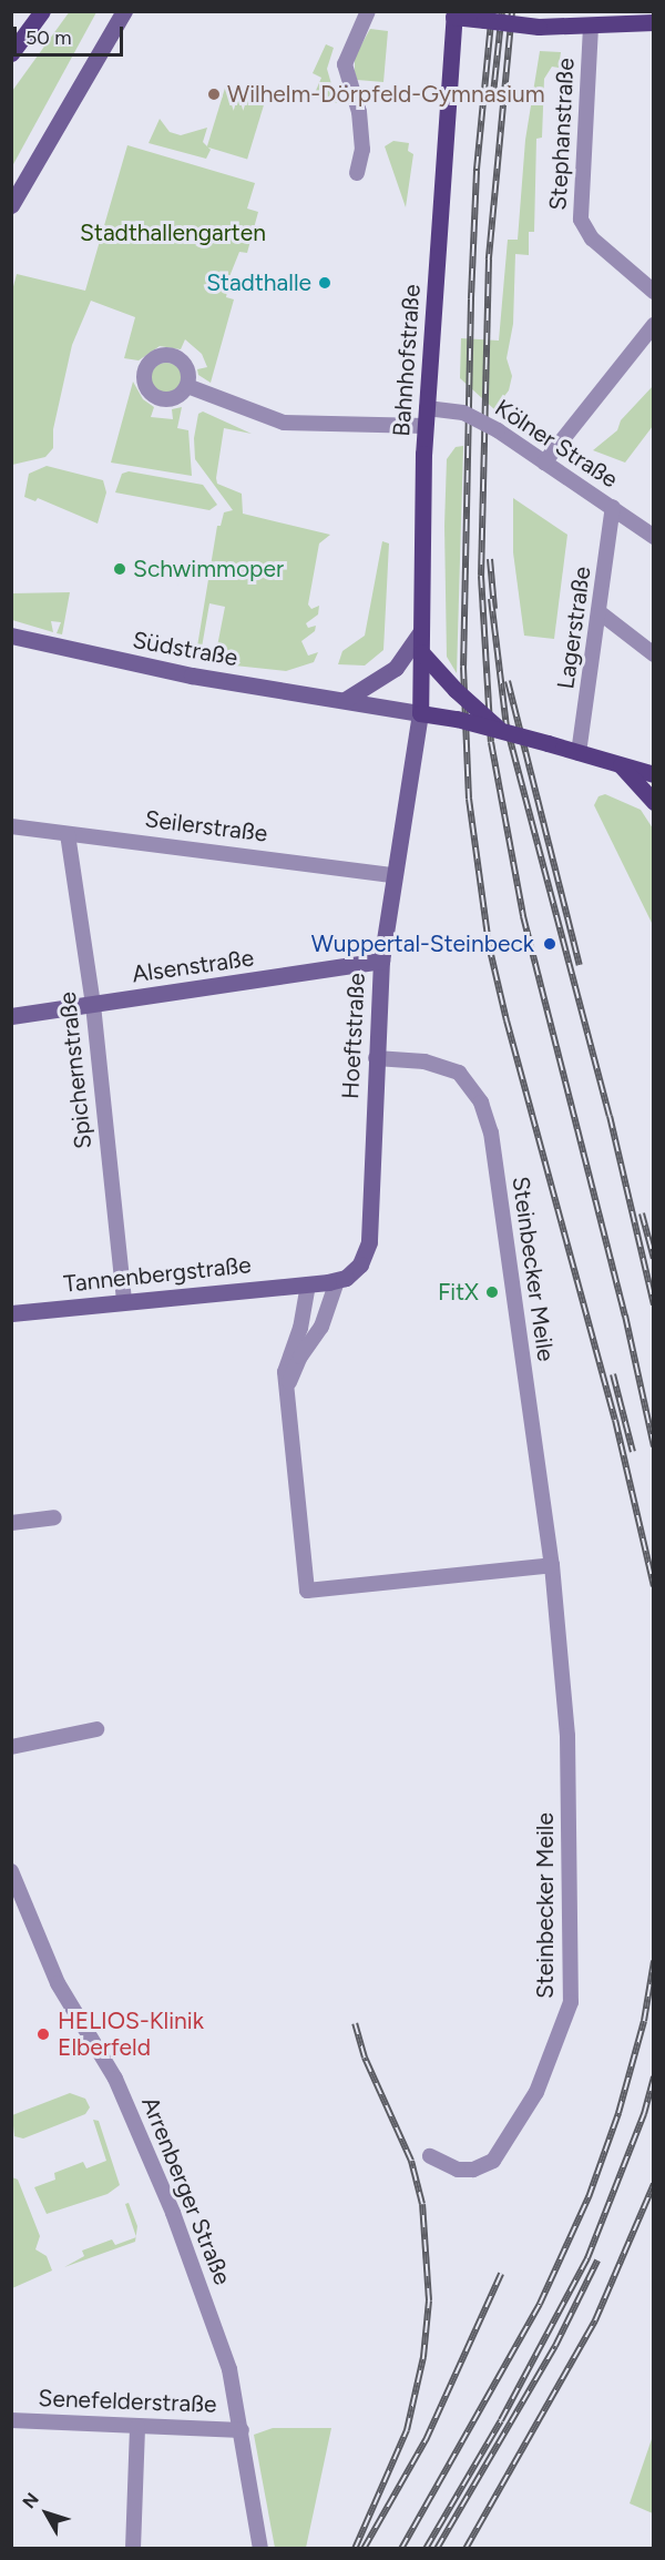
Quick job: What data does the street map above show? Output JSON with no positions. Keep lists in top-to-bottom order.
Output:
{
  "streets": {
    "main road": ["Bahnhofstraße", "Südstraße"],
    "street": [
      "Stephanstraße",
      "Kölner Straße",
      "Lagerstraße",
      "Seilerstraße",
      "Alsenstraße",
      "Hoeftstraße",
      "Spichernstraße",
      "Steinbecker Meile",
      "Tannenbergstraße",
      "Arrenberger Straße",
      "Senefelderstraße"
    ]
  },
  "crossings": [
    ["Bahnhofstraße", "Kölner Straße"],
    ["Bahnhofstraße", "Südstraße"],
    ["Bahnhofstraße", "Hoeftstraße"],
    ["Kölner Straße", "Lagerstraße"],
    ["Südstraße", "Hoeftstraße"],
    ["Seilerstraße", "Hoeftstraße"],
    ["Seilerstraße", "Spichernstraße"],
    ["Alsenstraße", "Hoeftstraße"],
    ["Alsenstraße", "Spichernstraße"],
    ["Hoeftstraße", "Steinbecker Meile"],
    ["Spichernstraße", "Tannenbergstraße"],
    ["Arrenberger Straße", "Senefelderstraße"]
  ],
  "parks": ["Stadthallengarten"],
  "places": [
    "Wilhelm-Dörpfeld-Gymnasium",
    "Stadthalle",
    "Schwimmoper",
    "Wuppertal-Steinbeck",
    "FitX",
    "HELIOS-Klinik Elberfeld"
  ],
  "scale_bar": "50 m",
  "north": "top left"
}
